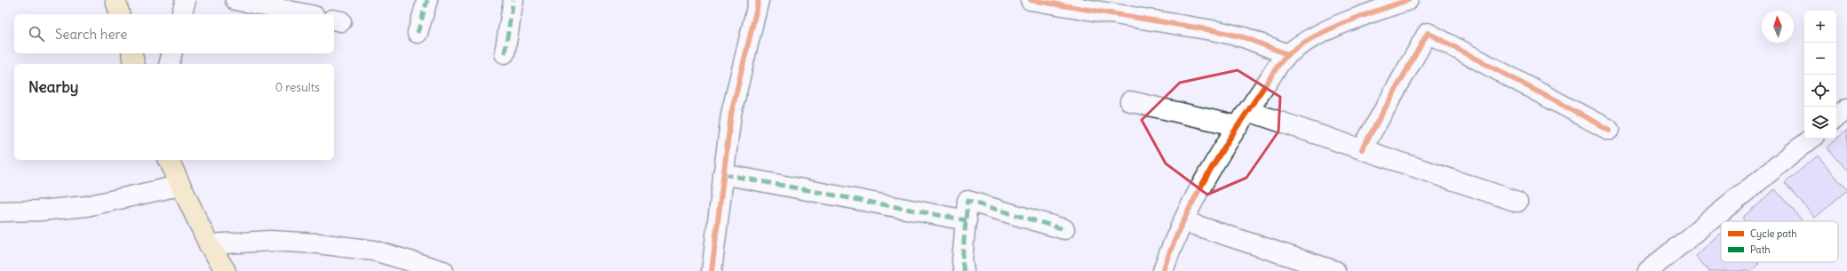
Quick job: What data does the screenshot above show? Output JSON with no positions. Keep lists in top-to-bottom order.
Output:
{
  "legend": ["Cycle path", "Path"],
  "north": "top",
  "page": {
    "map_buttons": ["+", "−"],
    "search": "Search here",
    "heading": ["Nearby", "0 results"]
  }
}
